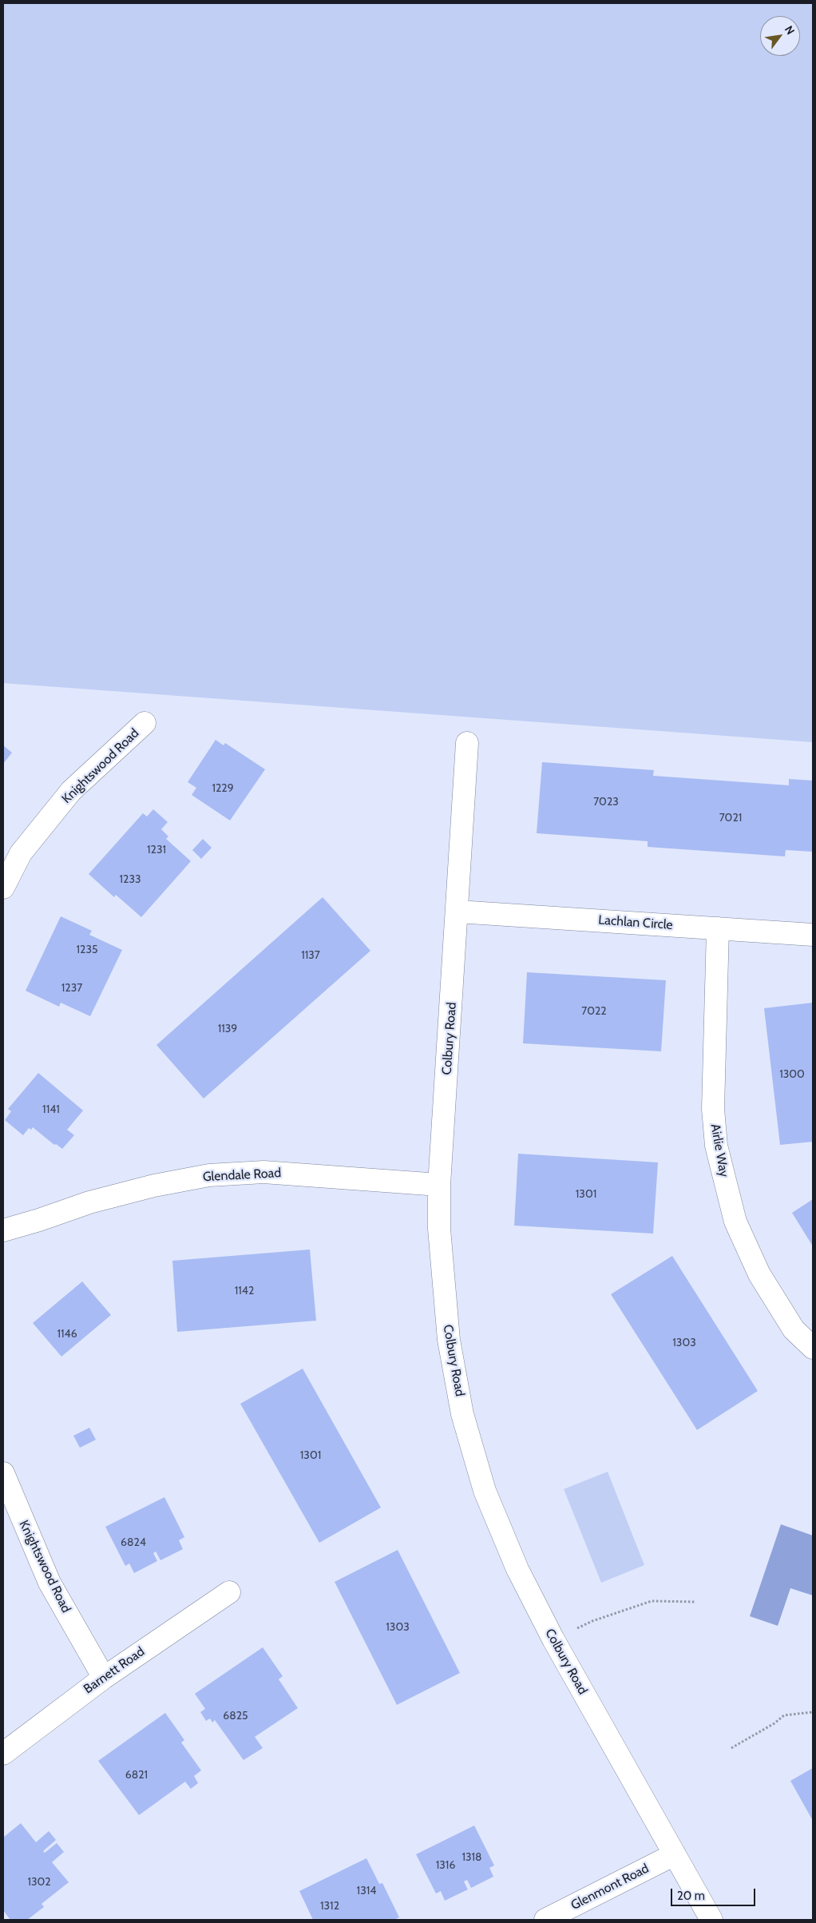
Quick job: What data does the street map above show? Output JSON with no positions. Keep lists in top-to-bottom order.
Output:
{
  "streets": {
    "street": [
      "Knightswood Road",
      "Lachlan Circle",
      "Colbury Road",
      "Airlie Way",
      "Glendale Road",
      "Barnett Road",
      "Glenmont Road"
    ]
  },
  "crossings": [
    ["Knightswood Road", "Barnett Road"],
    ["Lachlan Circle", "Colbury Road"],
    ["Lachlan Circle", "Airlie Way"],
    ["Colbury Road", "Glendale Road"],
    ["Colbury Road", "Glenmont Road"]
  ],
  "house_numbers": [
    "1229",
    "7023",
    "7021",
    "1231",
    "1233",
    "1235",
    "1137",
    "1237",
    "7022",
    "1139",
    "1300",
    "1141",
    "1301",
    "1142",
    "1146",
    "1303",
    "1301",
    "6824",
    "1303",
    "6825",
    "6821",
    "1318",
    "1316",
    "1302",
    "1314",
    "1312"
  ],
  "scale_bar": "20 m",
  "north": "top right"
}
